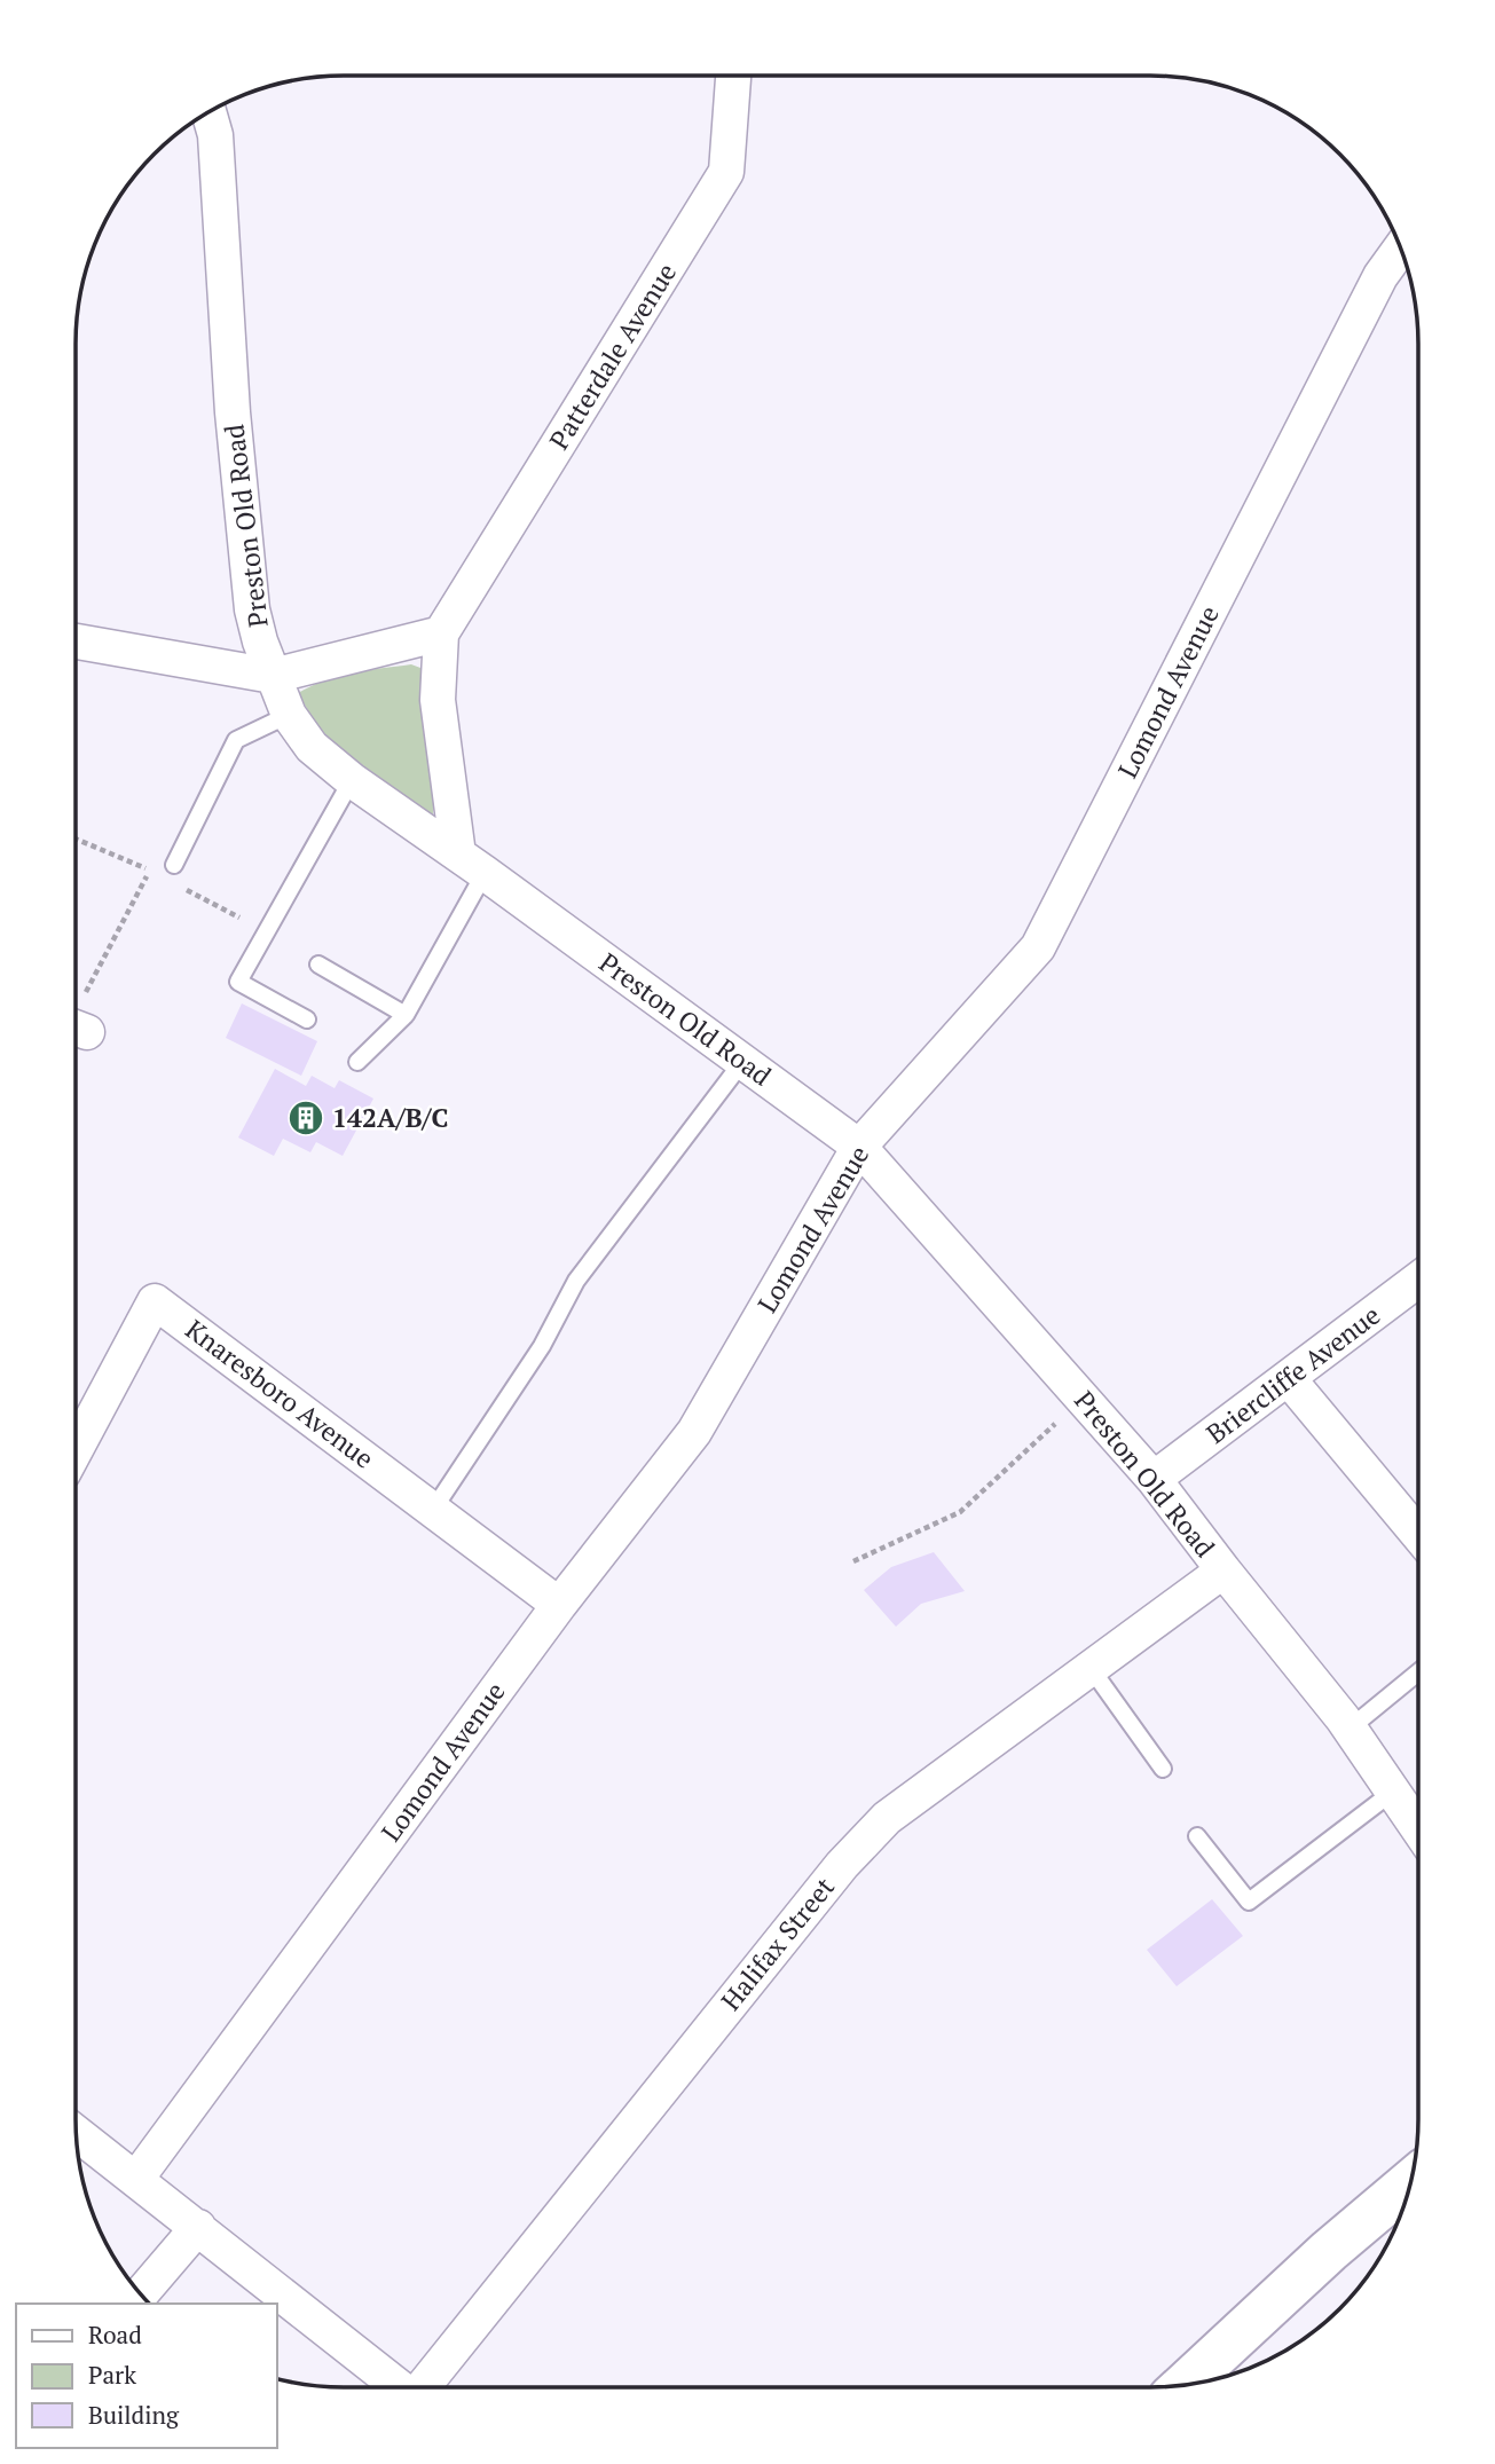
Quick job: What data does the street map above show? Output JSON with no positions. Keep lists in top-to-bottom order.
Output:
{
  "streets": {
    "street": [
      "Patterdale Avenue",
      "Preston Old Road",
      "Lomond Avenue",
      "Briercliffe Avenue",
      "Knaresboro Avenue",
      "Halifax Street"
    ]
  },
  "crossings": [
    ["Patterdale Avenue", "Preston Old Road"],
    ["Preston Old Road", "Lomond Avenue"],
    ["Preston Old Road", "Briercliffe Avenue"],
    ["Preston Old Road", "Halifax Street"],
    ["Lomond Avenue", "Knaresboro Avenue"]
  ],
  "places": {
    "building": ["142A/B/C"]
  },
  "legend": ["Road", "Park", "Building"]
}
